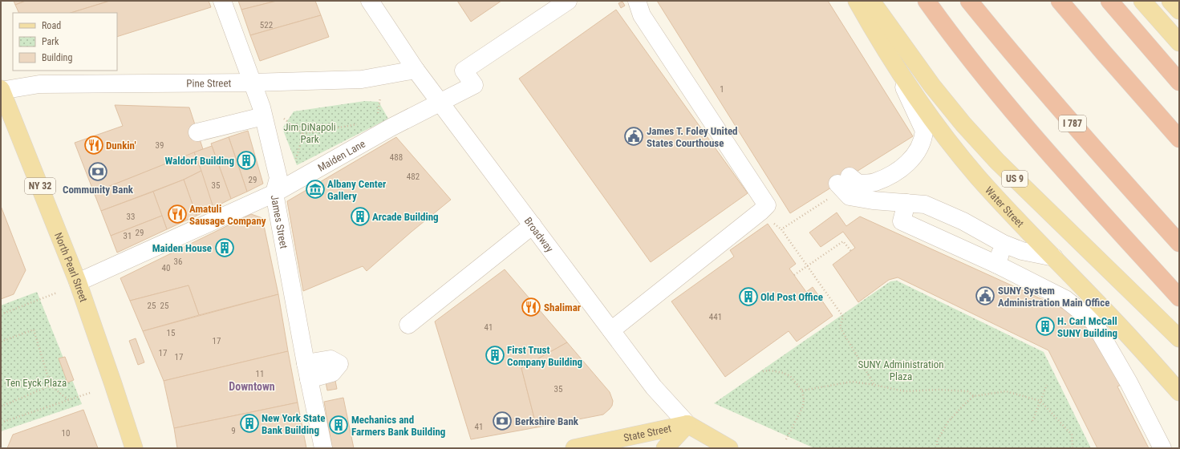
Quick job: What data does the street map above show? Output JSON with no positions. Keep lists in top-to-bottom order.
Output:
{
  "streets": {
    "highway": ["I 787"],
    "main road": [
      "US 9",
      "NY 32",
      "Water Street",
      "Broadway",
      "North Pearl Street",
      "State Street"
    ],
    "street": ["Pine Street", "Maiden Lane", "James Street"]
  },
  "crossings": [
    ["Pine Street", "James Street"],
    ["Pine Street", "Broadway"],
    ["Pine Street", "North Pearl Street"],
    ["Maiden Lane", "James Street"],
    ["Maiden Lane", "Broadway"],
    ["Maiden Lane", "North Pearl Street"],
    ["Broadway", "State Street"]
  ],
  "districts": ["Downtown"],
  "parks": ["Jim DiNapoli Park", "SUNY Administration Plaza", "Ten Eyck Plaza"],
  "places": {
    "public building": ["James T. Foley United States Courthouse", "SUNY System Administration Main Office"],
    "restaurant": ["Dunkin'", "Amatuli Sausage Company", "Shalimar"],
    "building": [
      "Waldorf Building",
      "Arcade Building",
      "Maiden House",
      "Old Post Office",
      "H. Carl McCall SUNY Building",
      "First Trust Company Building",
      "New York State Bank Building",
      "Mechanics and Farmers Bank Building"
    ],
    "bank": ["Community Bank", "Berkshire Bank"],
    "museum": ["Albany Center Gallery"]
  },
  "house_numbers": [
    "522",
    "1",
    "39",
    "488",
    "482",
    "29",
    "35",
    "33",
    "29",
    "31",
    "36",
    "40",
    "25",
    "25",
    "441",
    "41",
    "15",
    "17",
    "17",
    "17",
    "11",
    "35",
    "41",
    "9",
    "10"
  ],
  "legend": ["Road", "Park", "Building"]
}
